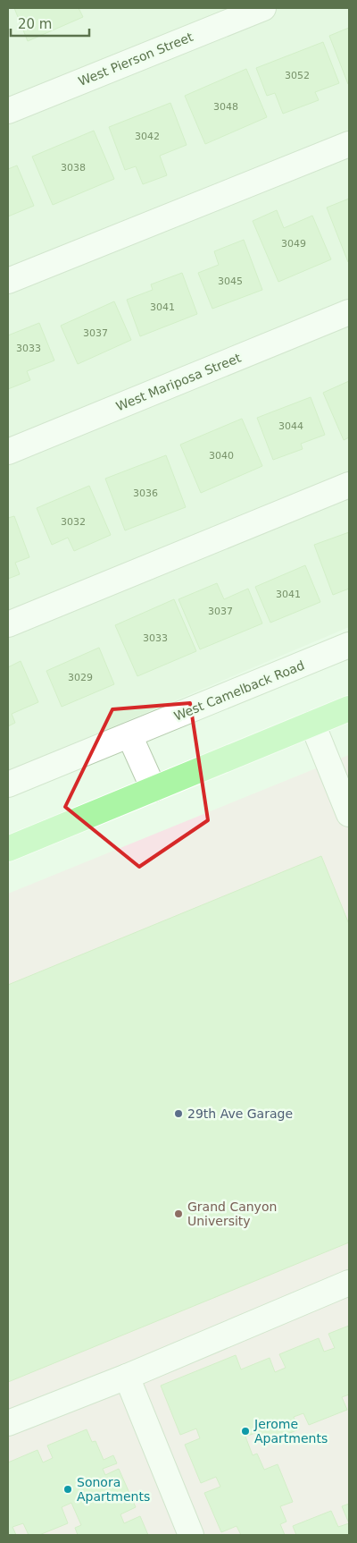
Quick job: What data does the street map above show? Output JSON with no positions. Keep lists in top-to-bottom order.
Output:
{
  "streets": {
    "street": ["West Pierson Street", "West Mariposa Street", "West Camelback Road"]
  },
  "places": [
    "29th Ave Garage",
    "Grand Canyon University",
    "Jerome Apartments",
    "Sonora Apartments"
  ],
  "house_numbers": [
    "3052",
    "3048",
    "3042",
    "3038",
    "3049",
    "3045",
    "3041",
    "3037",
    "3033",
    "3044",
    "3040",
    "3036",
    "3032",
    "3041",
    "3037",
    "3033",
    "3029"
  ],
  "scale_bar": "20 m"
}
